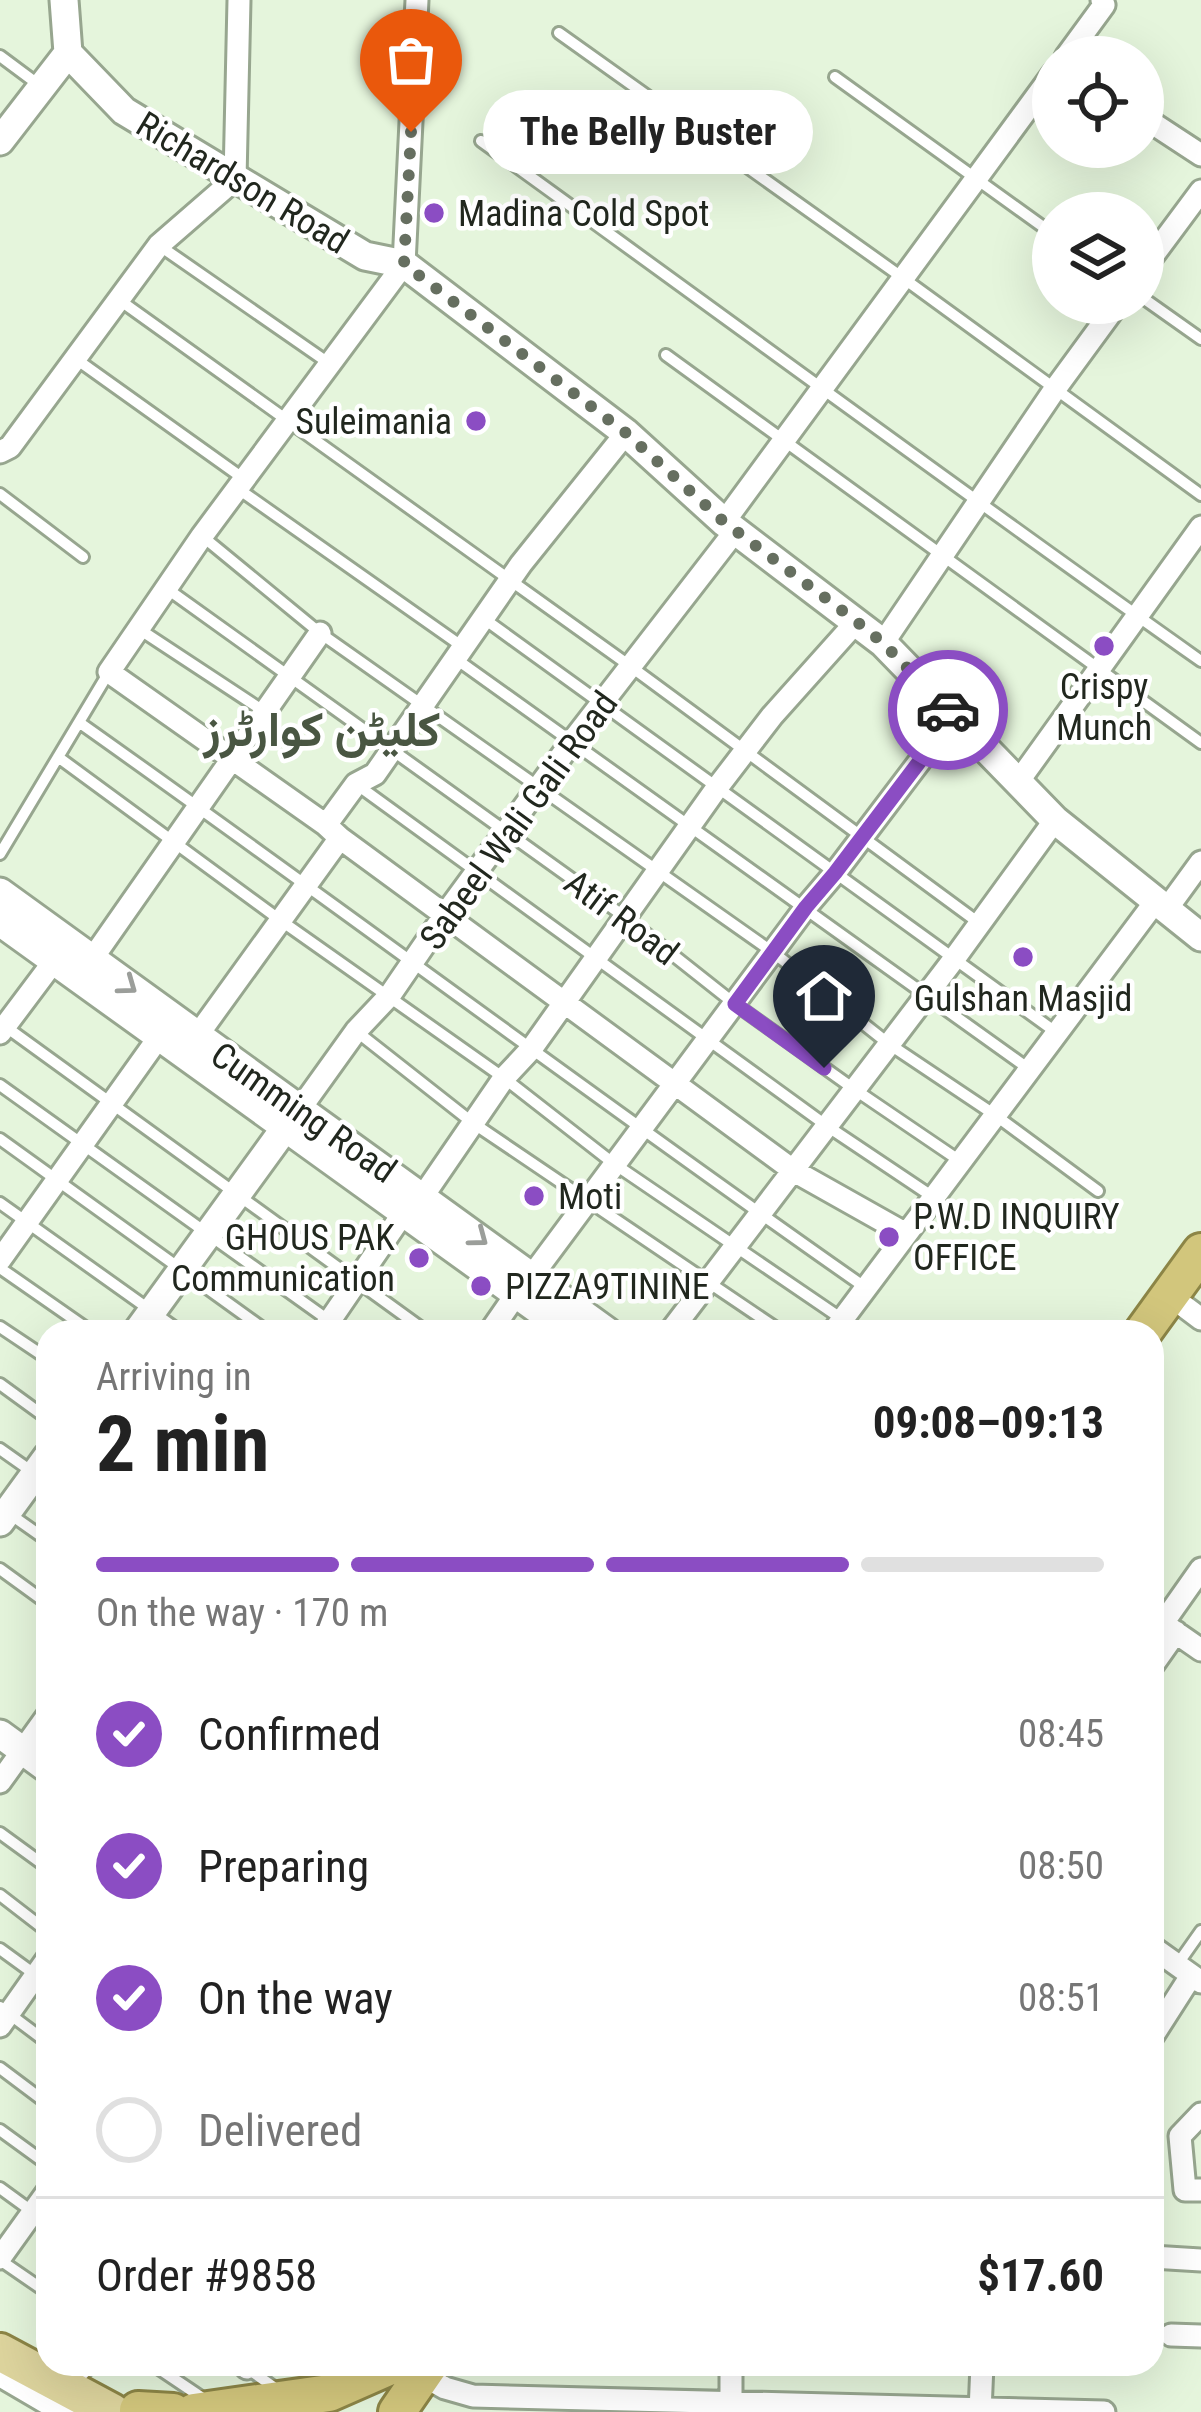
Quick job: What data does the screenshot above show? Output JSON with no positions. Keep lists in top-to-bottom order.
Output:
{
  "streets": {
    "street": ["Richardson Road", "Sabeel Wali Gali Road", "Cumming Road"],
    "lane": ["Atif Road"]
  },
  "crossings": [
    ["Richardson Road", "Sabeel Wali Gali Road"],
    ["Sabeel Wali Gali Road", "Atif Road"],
    ["Sabeel Wali Gali Road", "Cumming Road"]
  ],
  "districts": ["کلیٹن کوارٹرز"],
  "places": [
    "The Belly Buster",
    "Madina Cold Spot",
    "Suleimania",
    "Crispy Munch",
    "Gulshan Masjid",
    "Moti",
    "P.W.D INQUIRY OFFICE",
    "GHOUS PAK Communication",
    "PIZZA9TININE"
  ],
  "page": {
    "bubble": "The Belly Buster",
    "heading": ["2 min", "Arriving in", "09:08–09:13"],
    "panel": ["Order #9858", "$17.60"],
    "bar": "On the way · 170 m",
    "list": [
      ["Confirmed", "08:45"],
      ["Preparing", "08:50"],
      ["On the way", "08:51"],
      "Delivered"
    ]
  }
}
